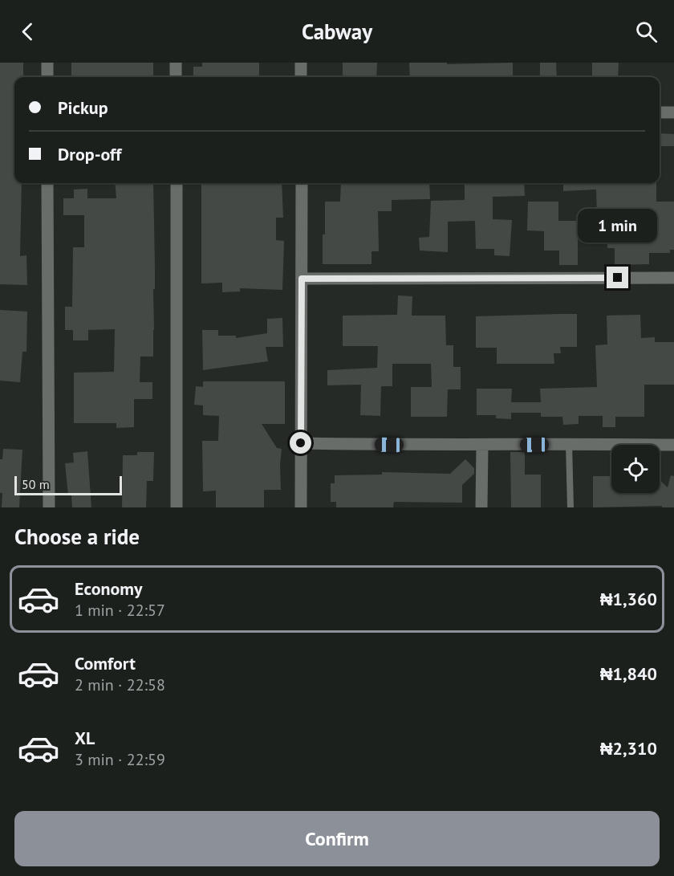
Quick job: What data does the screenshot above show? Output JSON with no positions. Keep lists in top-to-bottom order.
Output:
{
  "scale_bar": "50 m",
  "page": {
    "header": "Cabway",
    "banner": ["Pickup", "Drop-off"],
    "bubble": "1 min",
    "scale": "50 m",
    "heading": "Choose a ride",
    "list": [
      {
        "name": "Economy",
        "note": "1 min · 22:57",
        "value": "₦1,360"
      },
      {
        "name": "Comfort",
        "note": "2 min · 22:58",
        "value": "₦1,840"
      },
      {
        "name": "XL",
        "note": "3 min · 22:59",
        "value": "₦2,310"
      }
    ],
    "buttons": "Confirm"
  }
}
